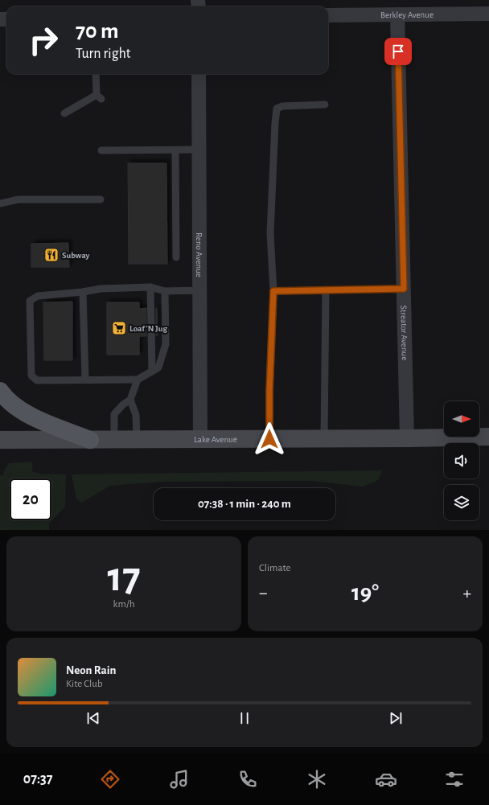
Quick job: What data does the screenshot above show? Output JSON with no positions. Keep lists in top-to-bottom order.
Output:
{
  "streets": {
    "main road": ["Lake Avenue"],
    "street": ["Berkley Avenue", "Reno Avenue", "Streator Avenue"]
  },
  "crossings": [
    ["Berkley Avenue", "Streator Avenue"],
    ["Reno Avenue", "Lake Avenue"],
    ["Streator Avenue", "Lake Avenue"]
  ],
  "places": {
    "restaurant": ["Subway"],
    "supermarket": ["Loaf 'N Jug"]
  },
  "north": "right",
  "page": {
    "turn": ["70 m", "Turn right"],
    "limit": "20",
    "trip": "07:38 · 1 min · 240 m",
    "tile": [
      ["17", "km/h"],
      "Climate"
    ],
    "heat": ["−", "19°", "+"],
    "song": ["Neon Rain", "Kite Club"],
    "tabs": "07:37"
  }
}
